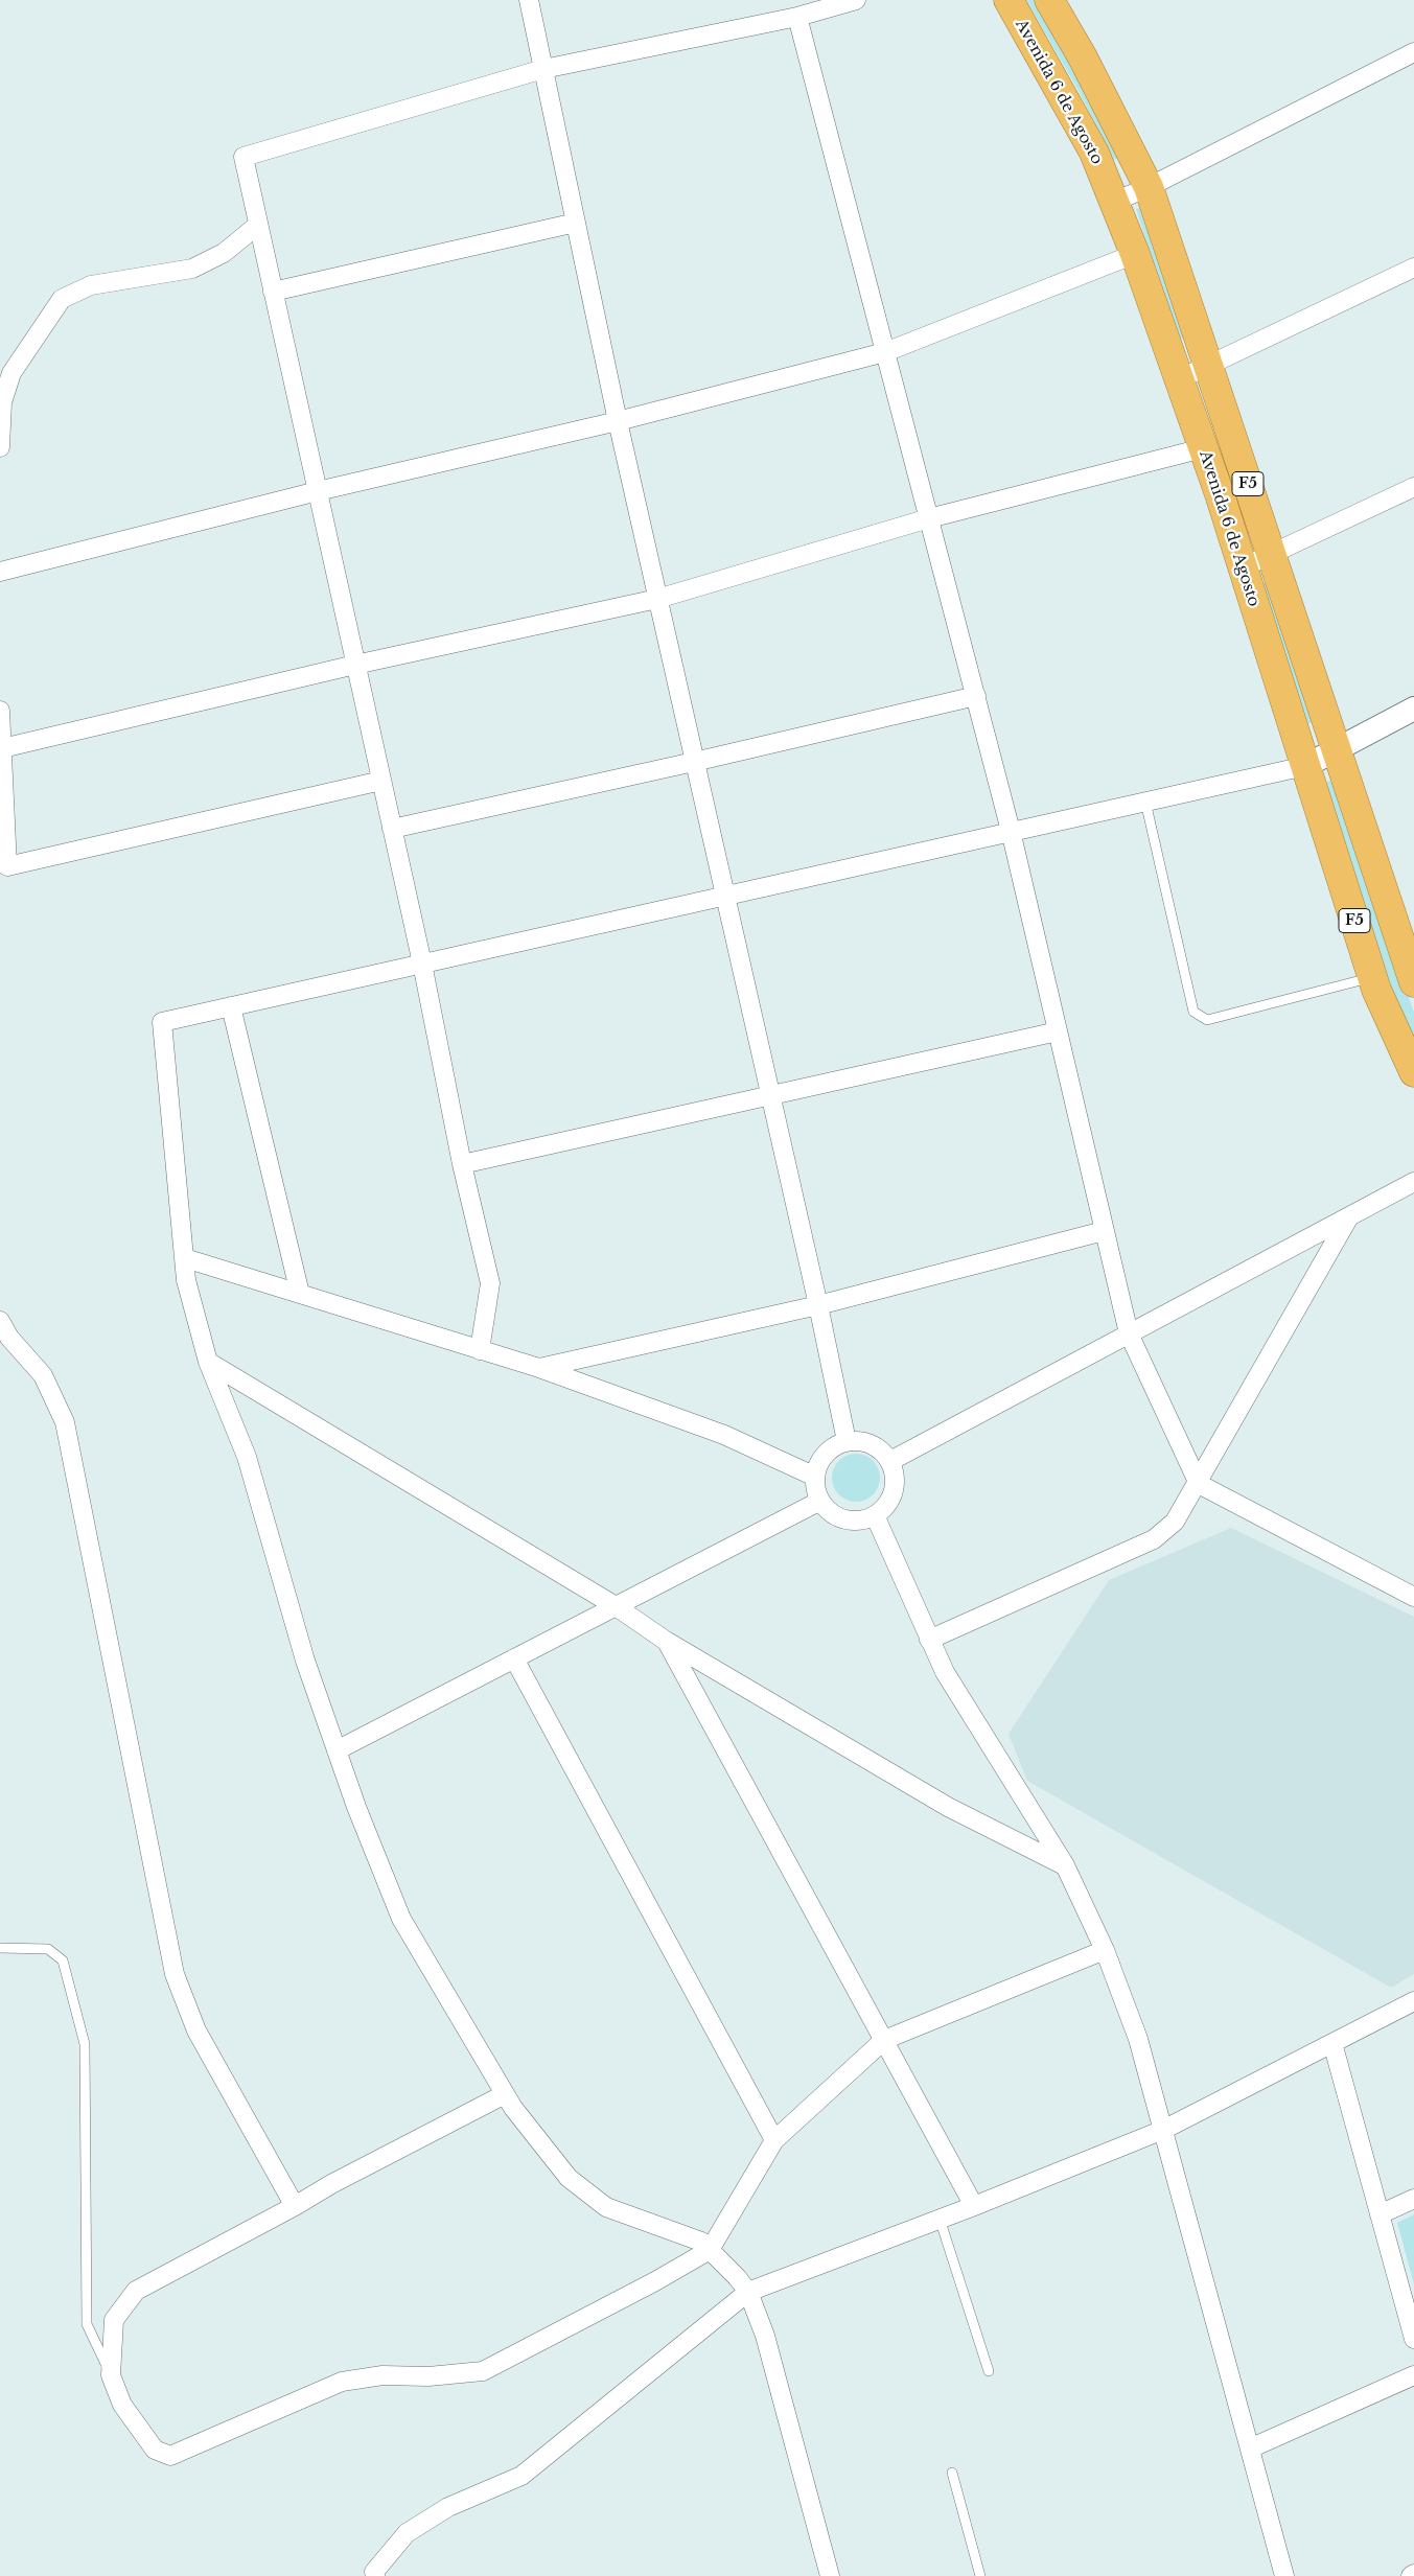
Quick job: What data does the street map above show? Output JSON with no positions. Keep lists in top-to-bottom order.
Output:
{
  "streets": {
    "highway": ["Avenida 6 de Agosto", "F5"]
  }
}
